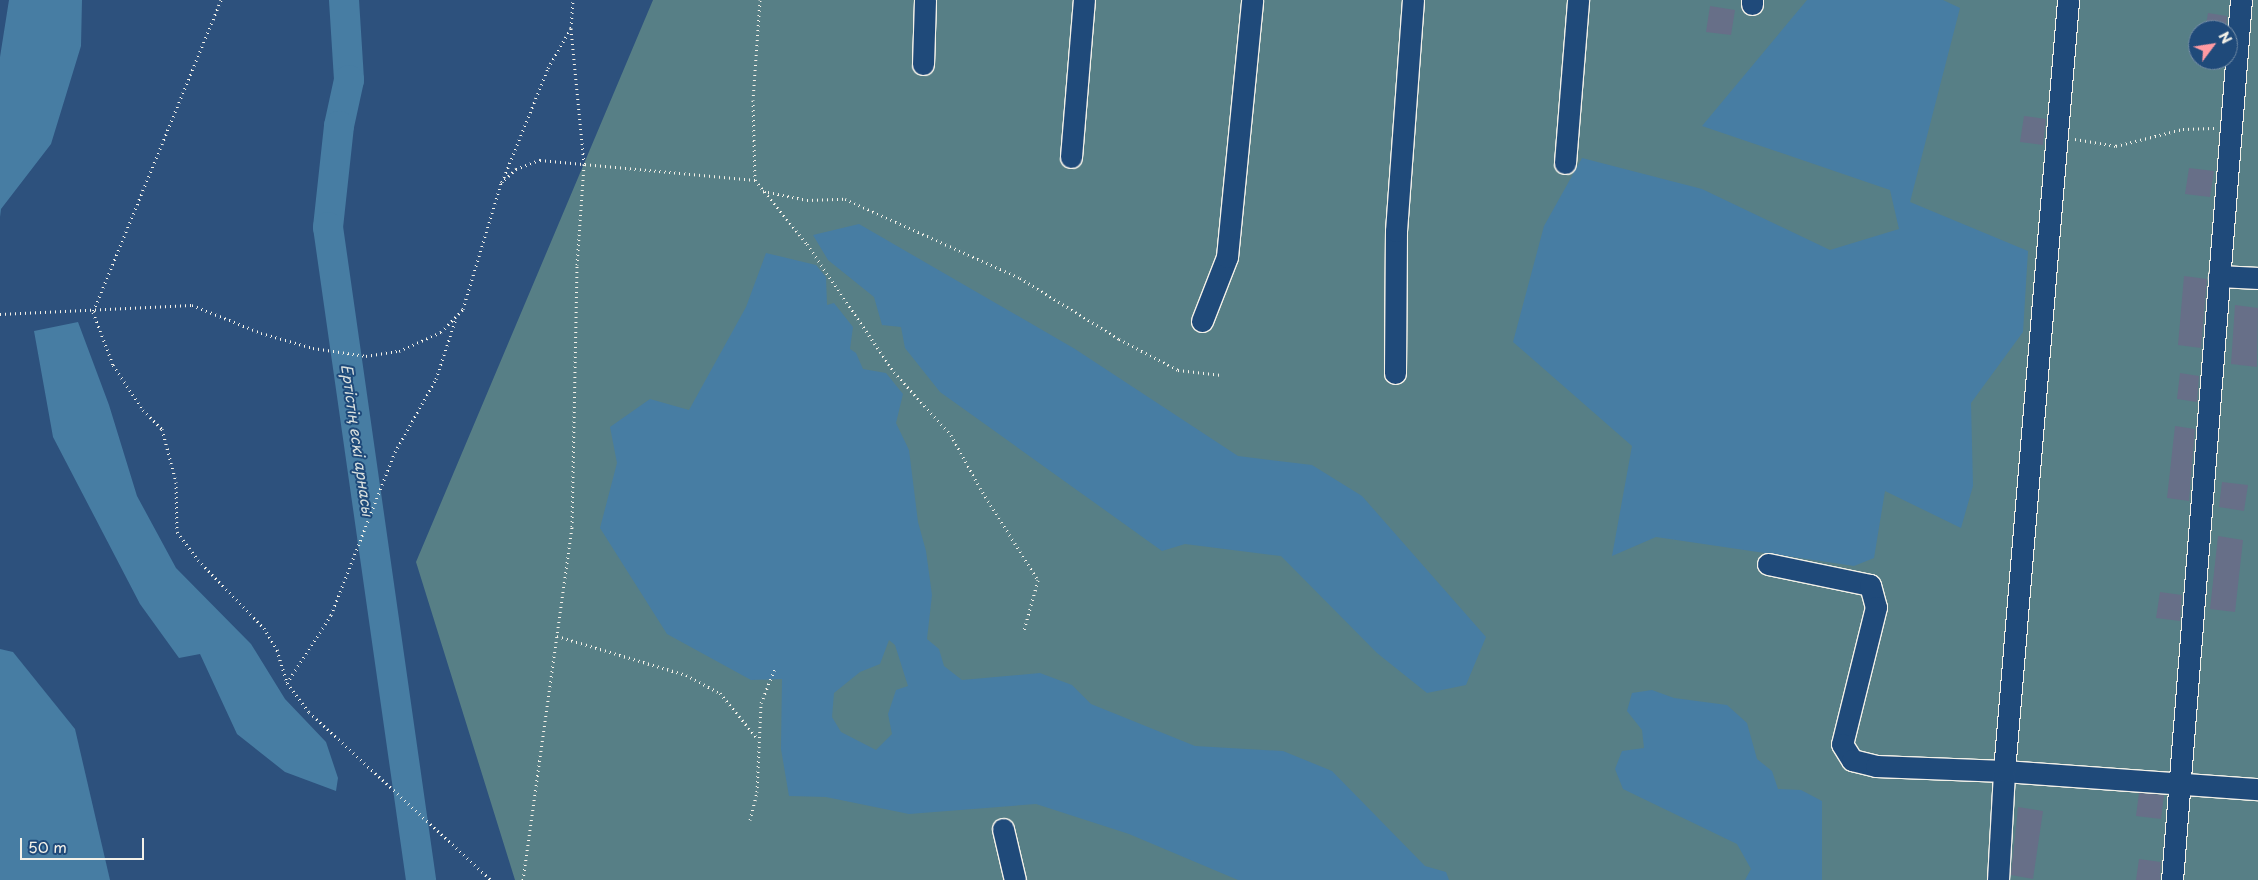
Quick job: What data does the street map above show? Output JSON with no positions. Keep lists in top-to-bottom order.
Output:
{
  "water": ["Ертістің ескі арнасы"],
  "scale_bar": "50 m",
  "north": "top right"
}
